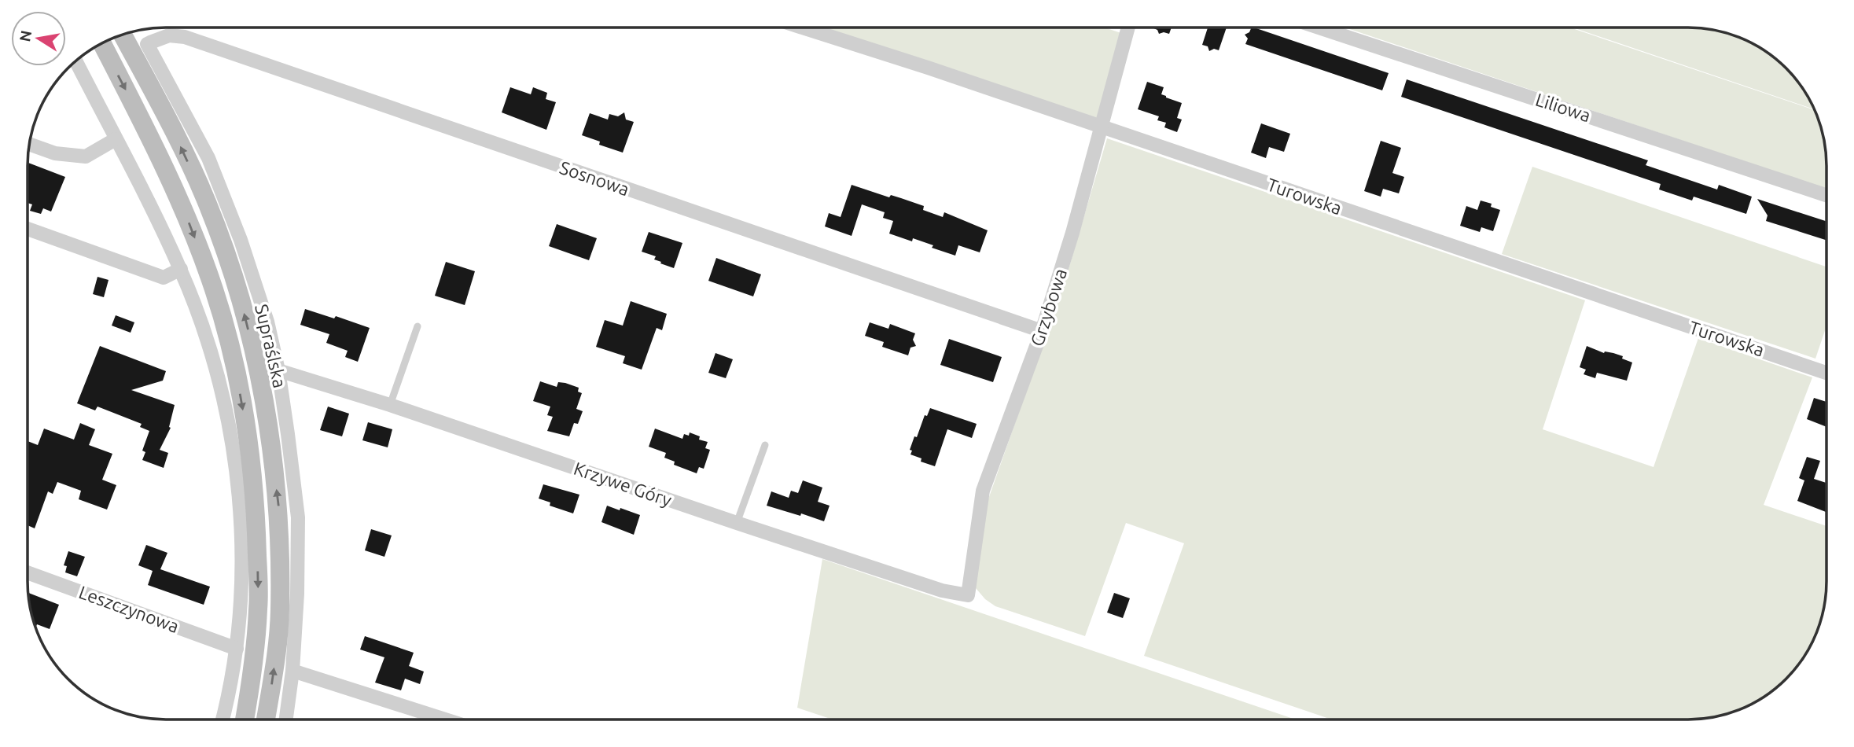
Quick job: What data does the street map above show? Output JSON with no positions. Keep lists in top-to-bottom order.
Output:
{
  "streets": {
    "street": [
      "Liliowa",
      "Sosnowa",
      "Turowska",
      "Grzybowa",
      "Supraślska",
      "Krzywe Góry",
      "Leszczynowa"
    ]
  },
  "crossings": [
    ["Sosnowa", "Grzybowa"],
    ["Sosnowa", "Supraślska"],
    ["Turowska", "Grzybowa"],
    ["Grzybowa", "Krzywe Góry"],
    ["Supraślska", "Krzywe Góry"]
  ],
  "north": "left"
}
